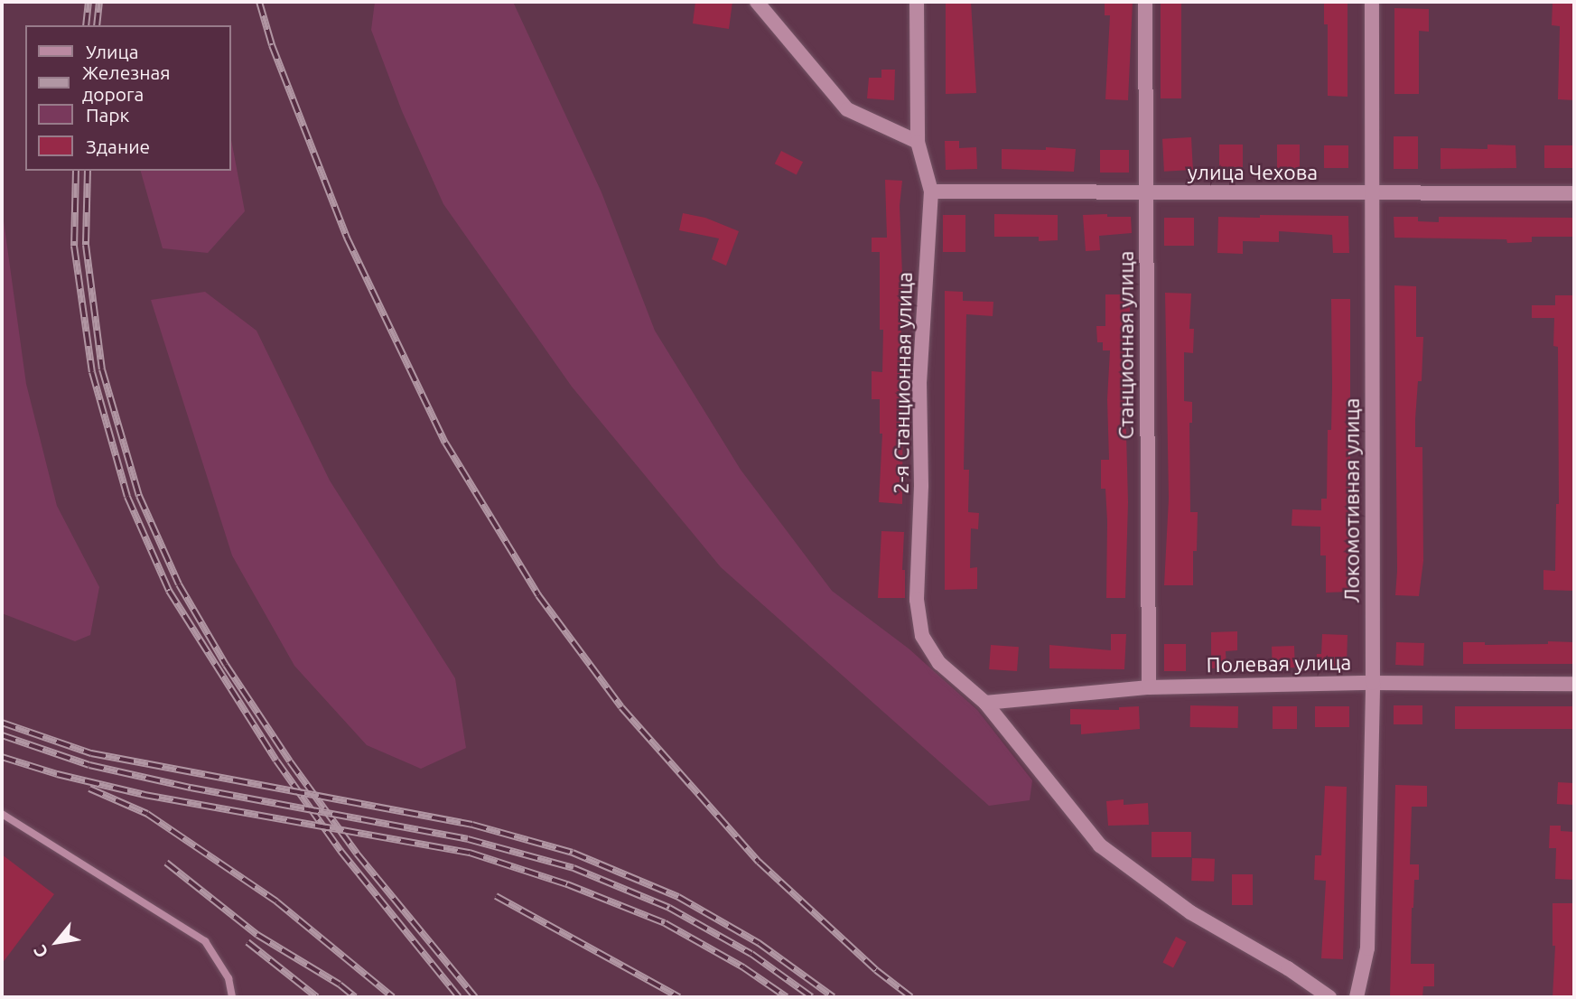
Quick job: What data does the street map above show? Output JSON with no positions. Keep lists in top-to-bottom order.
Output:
{
  "streets": {
    "street": [
      "улица Чехова",
      "Станционная улица",
      "2-я Станционная улица",
      "Локомотивная улица",
      "Полевая улица"
    ]
  },
  "crossings": [
    ["улица Чехова", "Станционная улица"],
    ["улица Чехова", "2-я Станционная улица"],
    ["улица Чехова", "Локомотивная улица"],
    ["Станционная улица", "Полевая улица"],
    ["2-я Станционная улица", "Полевая улица"],
    ["Локомотивная улица", "Полевая улица"]
  ],
  "legend": [
    "Улица",
    "Железная дорога",
    "Парк",
    "Здание"
  ],
  "north": "bottom left"
}
